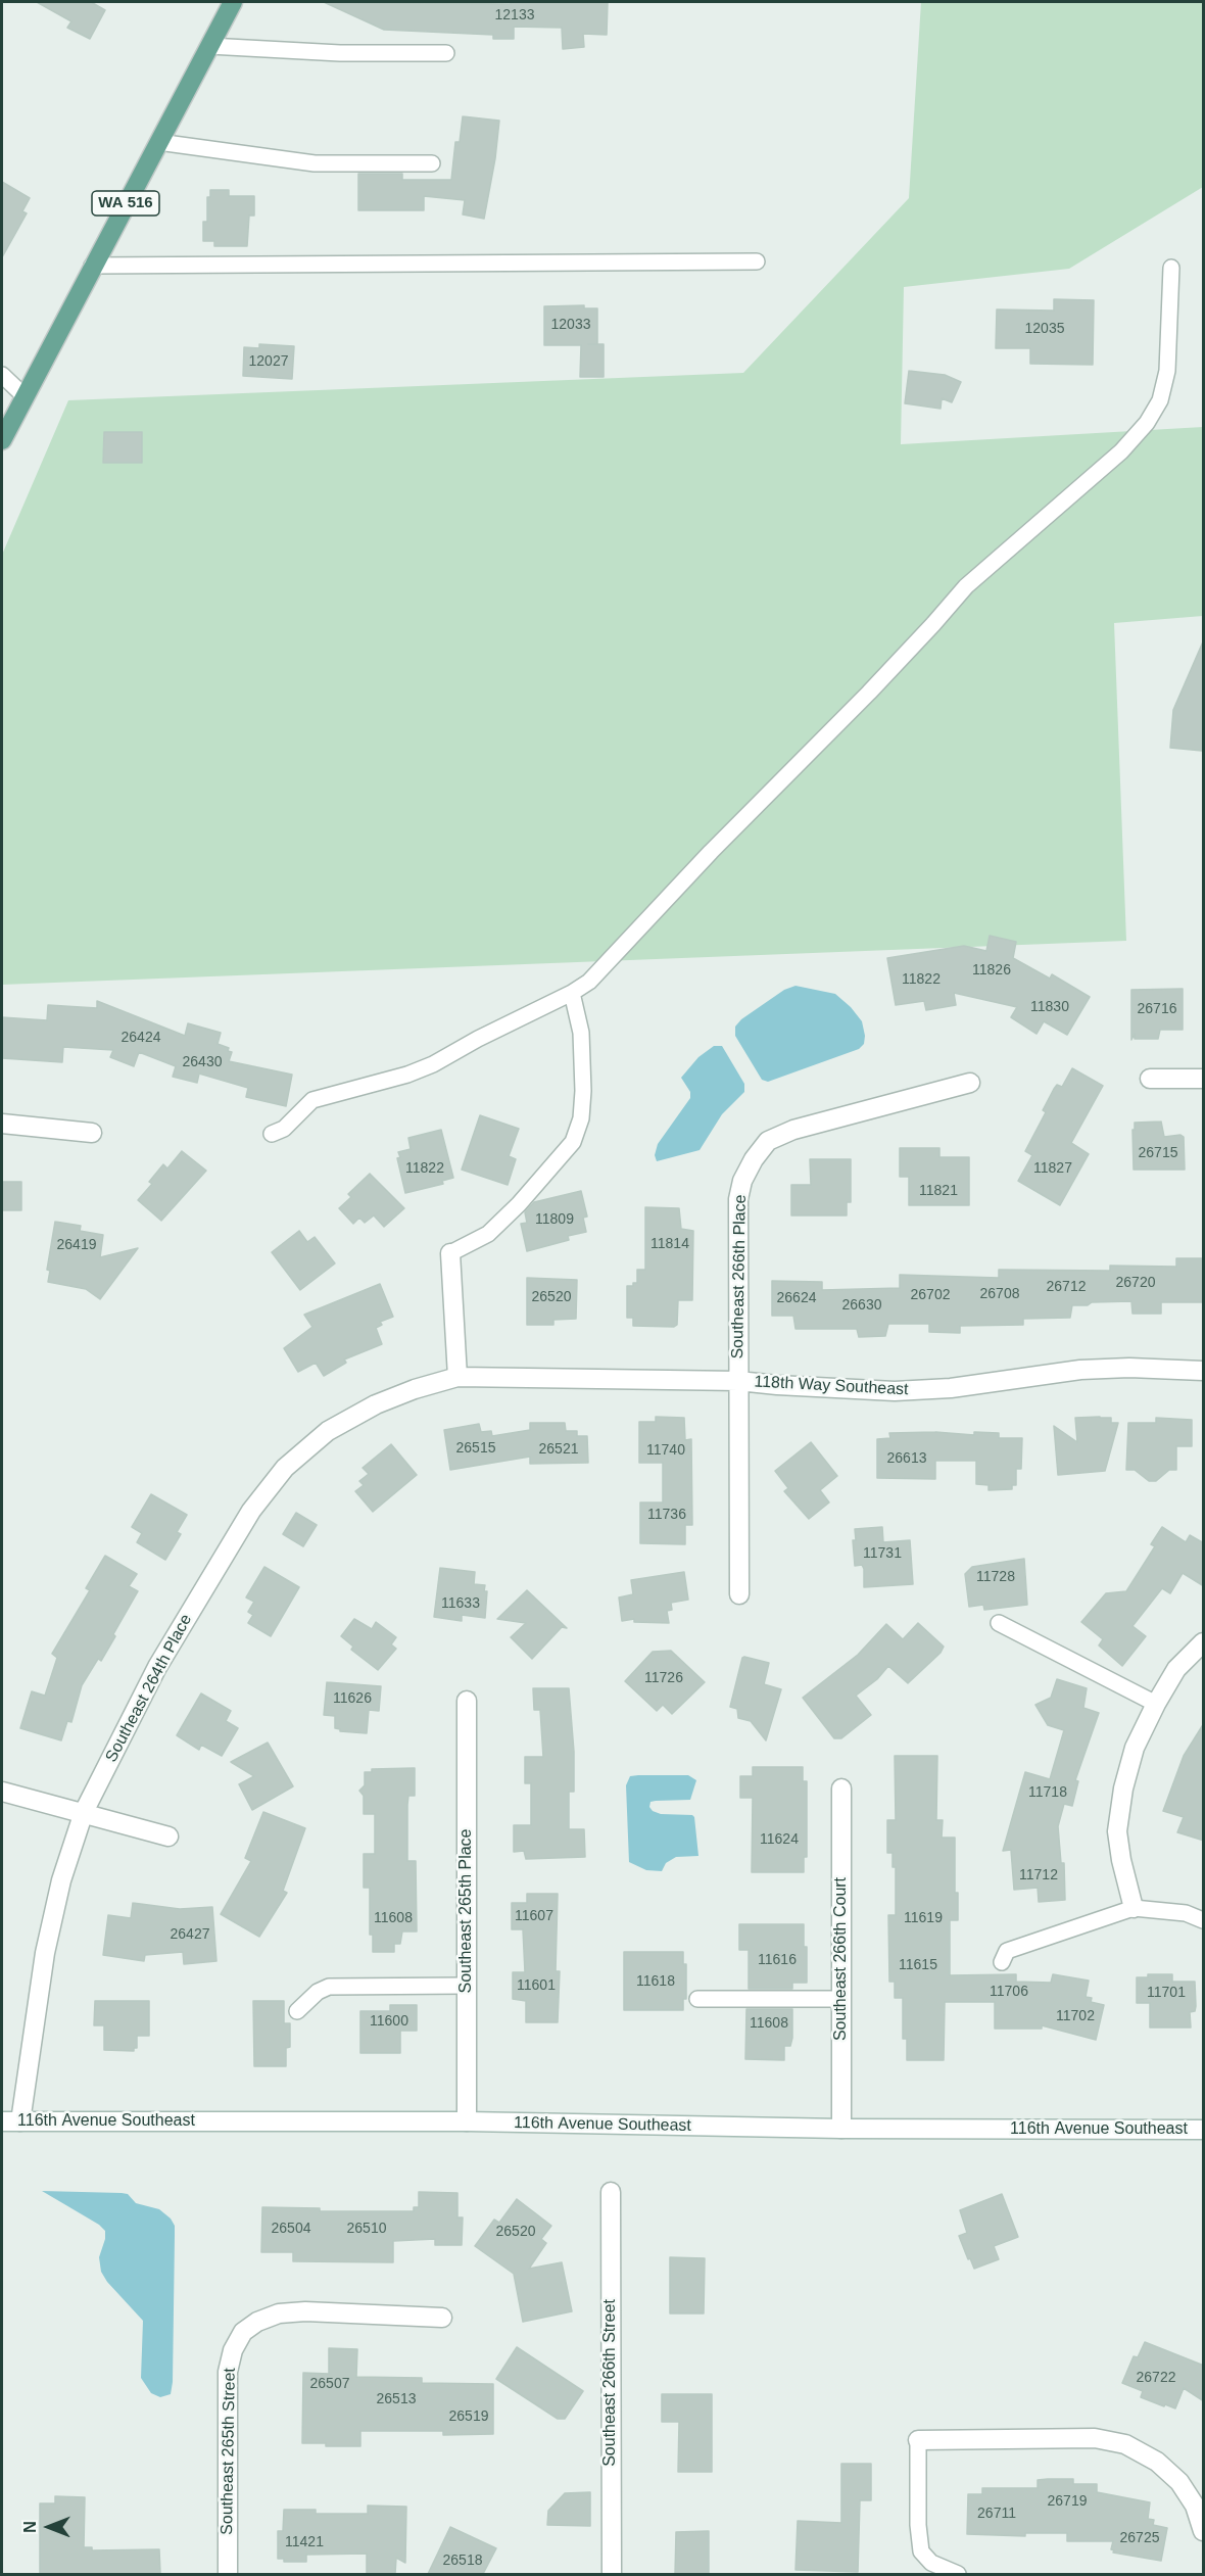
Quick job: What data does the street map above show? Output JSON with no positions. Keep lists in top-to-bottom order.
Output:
{
  "streets": {
    "main road": ["WA 516"],
    "street": [
      "Southeast 266th Place",
      "118th Way Southeast",
      "Southeast 264th Place",
      "Southeast 265th Place",
      "Southeast 266th Court",
      "116th Avenue Southeast",
      "Southeast 266th Street",
      "Southeast 265th Street"
    ]
  },
  "crossings": [
    ["Southeast 266th Place", "118th Way Southeast"],
    ["118th Way Southeast", "Southeast 264th Place"],
    ["Southeast 264th Place", "116th Avenue Southeast"],
    ["Southeast 265th Place", "116th Avenue Southeast"],
    ["Southeast 266th Court", "116th Avenue Southeast"]
  ],
  "house_numbers": [
    "12133",
    "12033",
    "12035",
    "12027",
    "11826",
    "11822",
    "11830",
    "26716",
    "26424",
    "26430",
    "26715",
    "11822",
    "11827",
    "11821",
    "11809",
    "11814",
    "26419",
    "26720",
    "26712",
    "26708",
    "26702",
    "26520",
    "26624",
    "26630",
    "26515",
    "26521",
    "11740",
    "26613",
    "11736",
    "11731",
    "11728",
    "11633",
    "11726",
    "11626",
    "11718",
    "11624",
    "11712",
    "11607",
    "11608",
    "11619",
    "26427",
    "11616",
    "11615",
    "11618",
    "11601",
    "11706",
    "11701",
    "11702",
    "11600",
    "11608",
    "26504",
    "26510",
    "26520",
    "26722",
    "26507",
    "26513",
    "26519",
    "26719",
    "26711",
    "26725",
    "11421",
    "26518"
  ],
  "north": "left"
}
